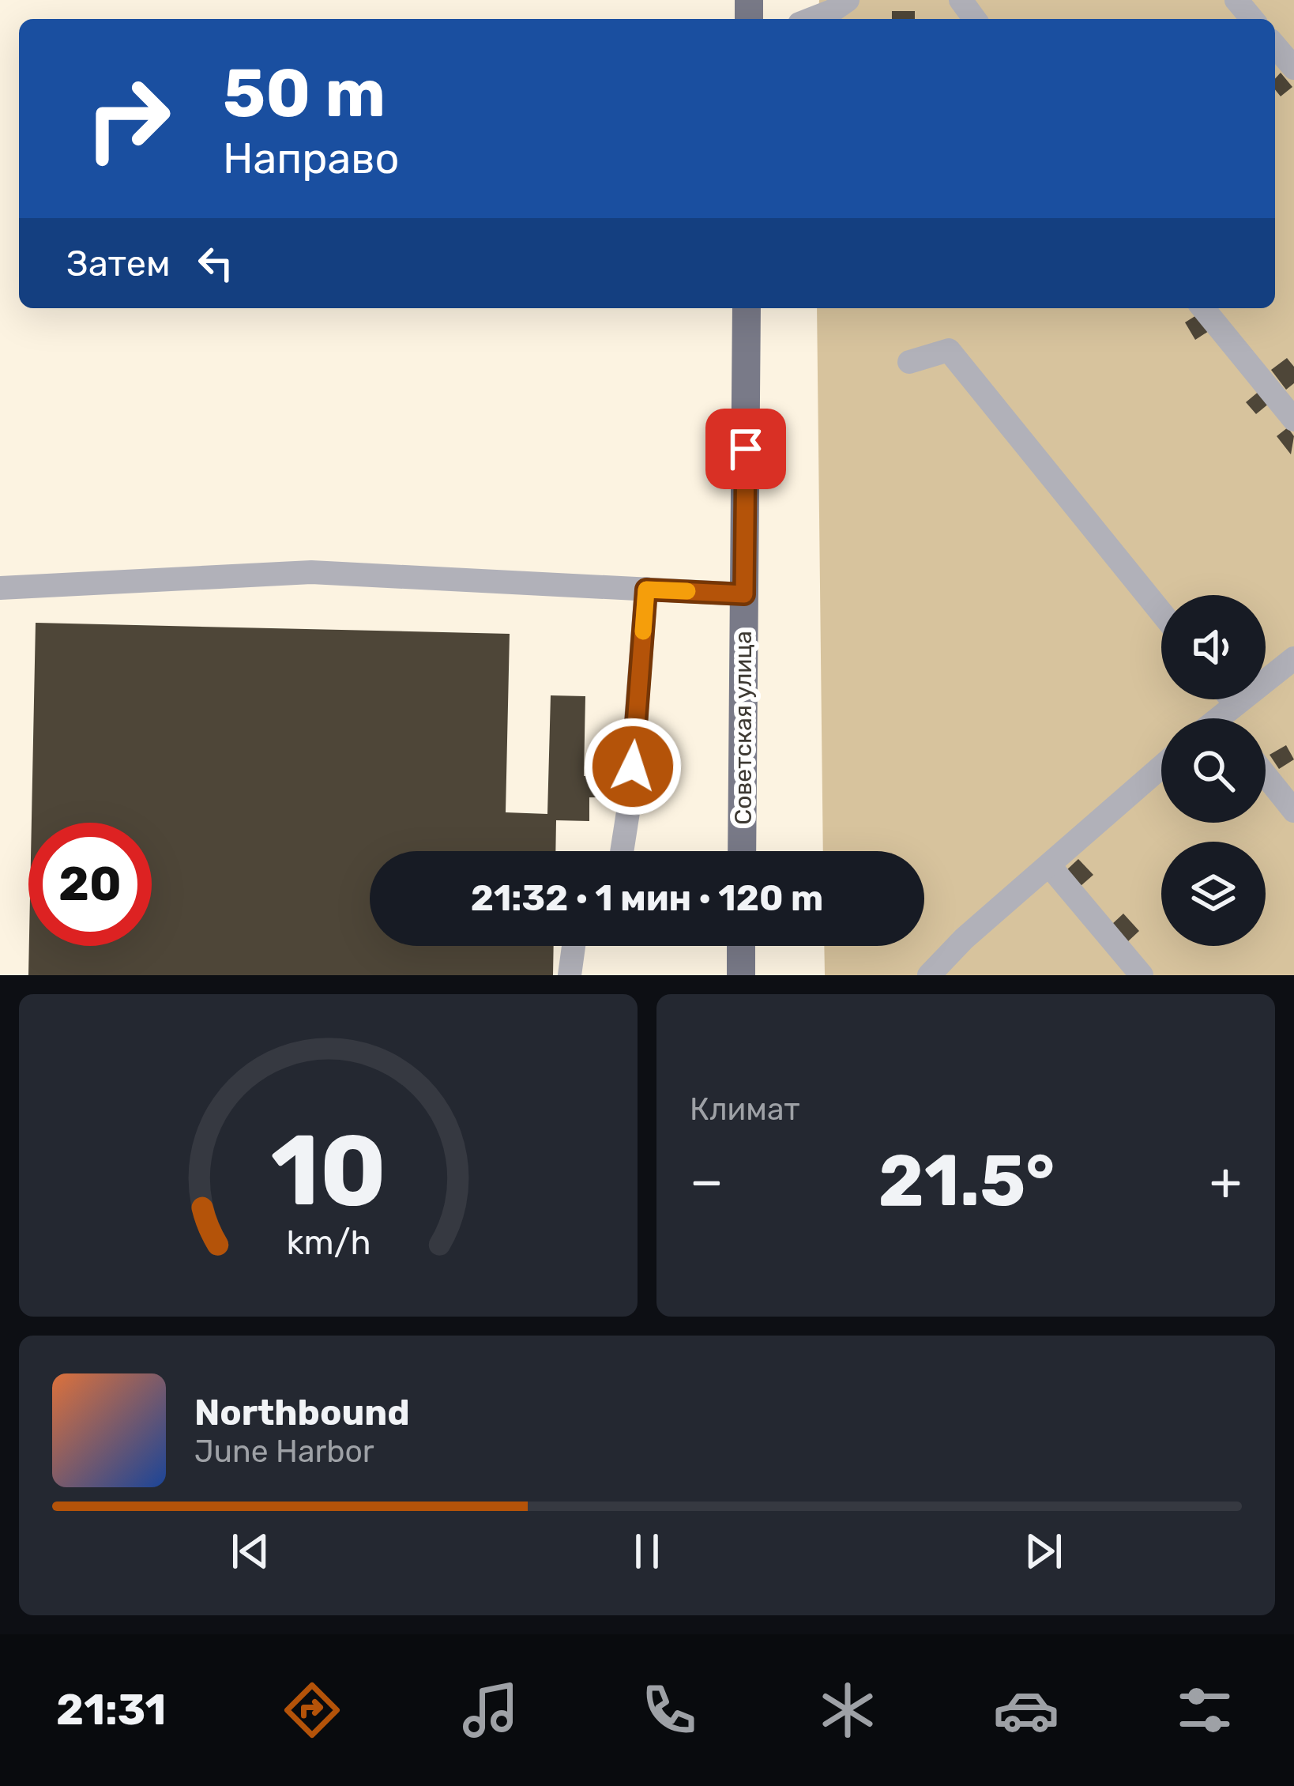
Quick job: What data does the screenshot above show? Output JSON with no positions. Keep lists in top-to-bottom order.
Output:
{
  "streets": {
    "main road": ["Советская улица"]
  },
  "page": {
    "turn": ["50 m", "Направо"],
    "then": "Затем",
    "limit": "20",
    "trip": "21:32 · 1 мин · 120 m",
    "tile": "Климат",
    "heat": ["−", "21.5°", "+"],
    "song": ["Northbound", "June Harbor"],
    "tabs": "21:31",
    "gauge": ["10", "km/h"]
  }
}
